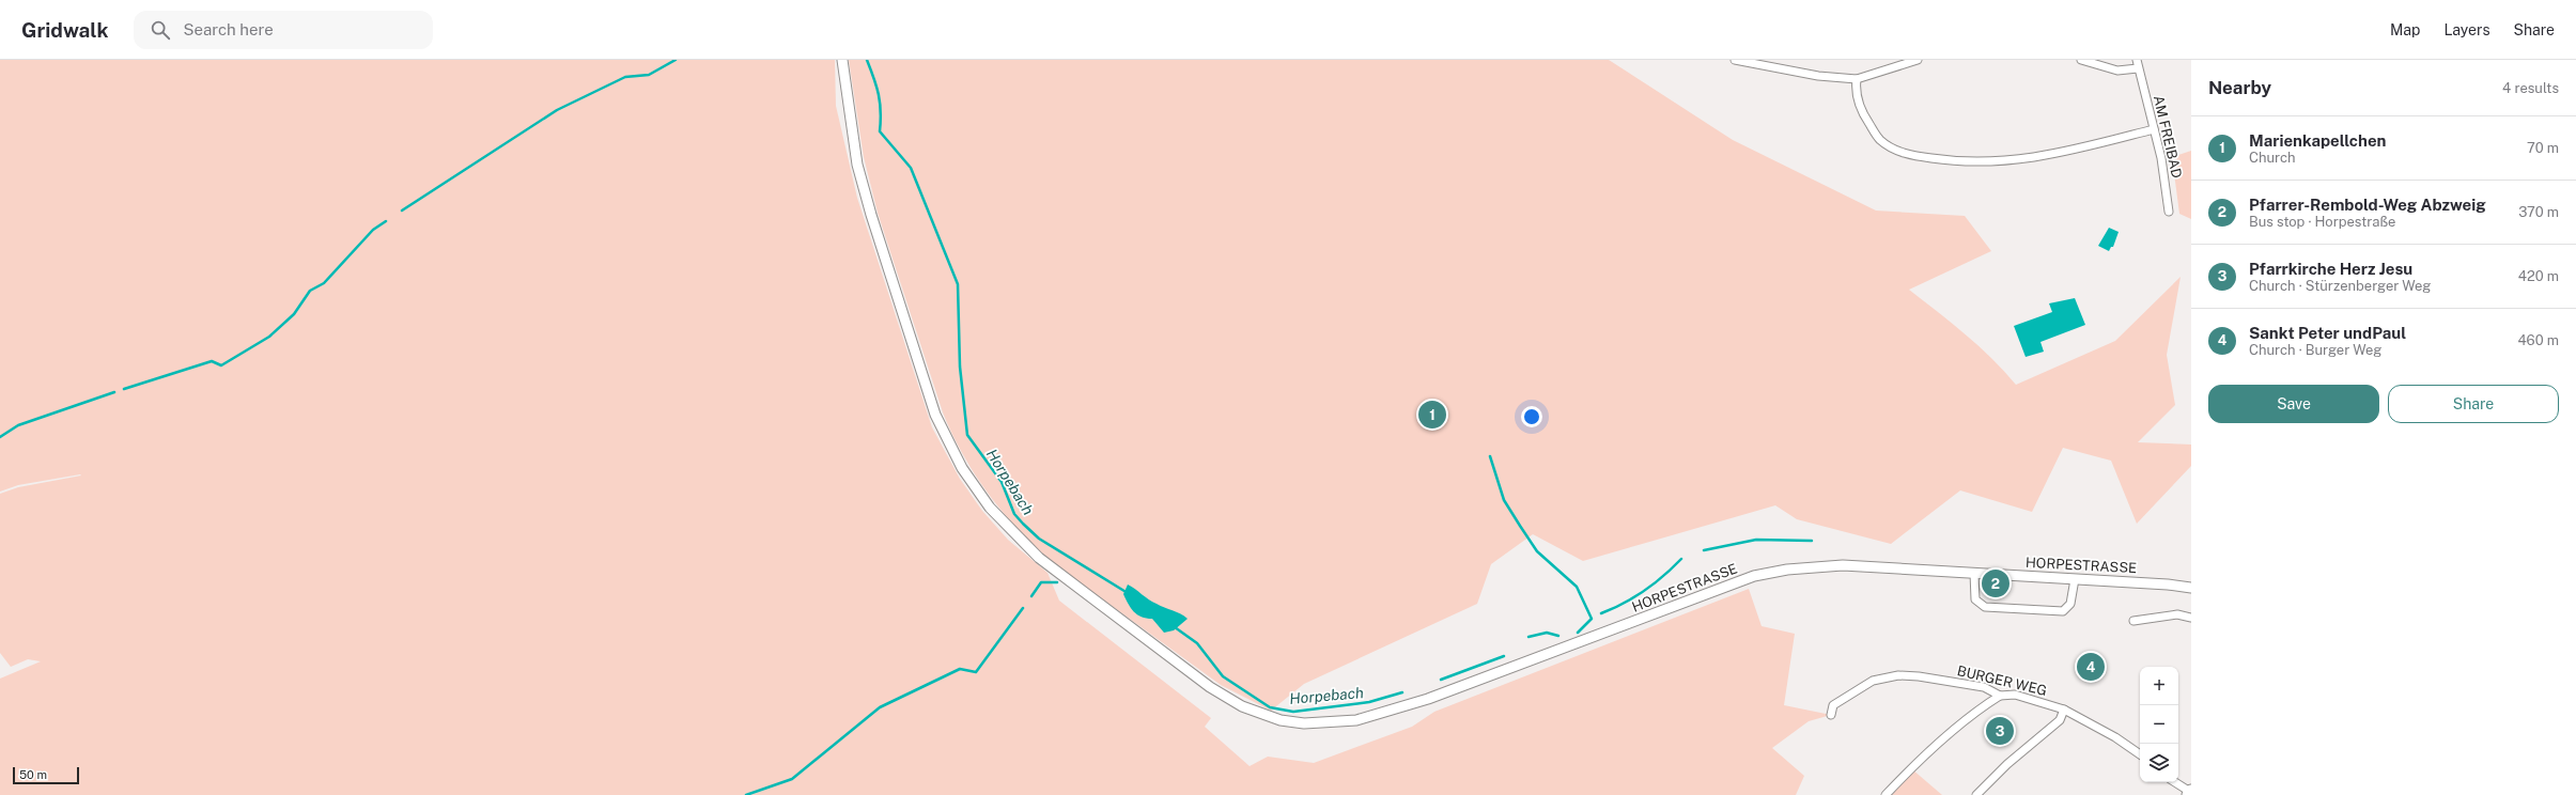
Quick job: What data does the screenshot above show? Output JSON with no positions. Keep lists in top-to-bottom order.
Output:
{
  "streets": {
    "street": ["AM FREIBAD", "HORPESTRASSE", "BURGER WEG"]
  },
  "water": ["Horpebach"],
  "scale_bar": "50 m",
  "page": {
    "header": "Gridwalk",
    "search": "Search here",
    "nav": ["Map", "Layers", "Share"],
    "heading": ["Nearby", "4 results"],
    "list": [
      {
        "mark": "1",
        "name": "Marienkapellchen",
        "note": "Church",
        "value": "70 m"
      },
      {
        "mark": "2",
        "name": "Pfarrer-Rembold-Weg Abzweig",
        "note": "Bus stop · Horpestraße",
        "value": "370 m"
      },
      {
        "mark": "3",
        "name": "Pfarrkirche Herz Jesu",
        "note": "Church · Stürzenberger Weg",
        "value": "420 m"
      },
      {
        "mark": "4",
        "name": "Sankt Peter undPaul",
        "note": "Church · Burger Weg",
        "value": "460 m"
      }
    ],
    "buttons": ["Save", "Share"],
    "pins": [
      "1",
      "2",
      "4",
      "3"
    ],
    "map_buttons": ["+", "−"],
    "scale": "50 m"
  }
}
